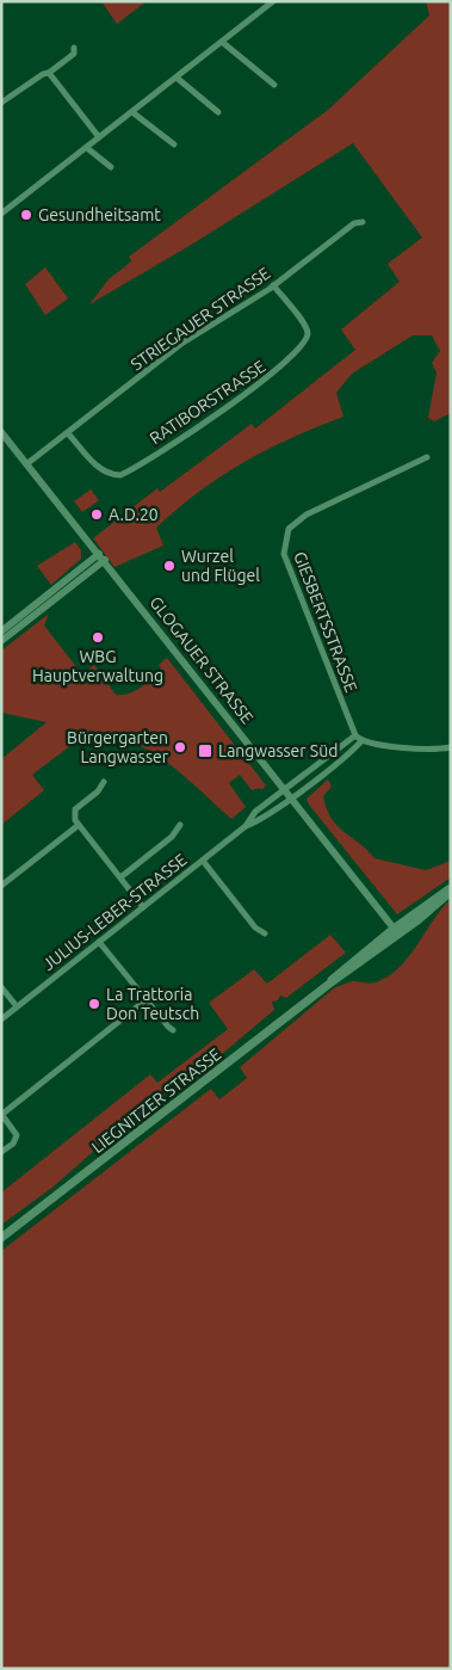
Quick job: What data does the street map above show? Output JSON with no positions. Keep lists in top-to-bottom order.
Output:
{
  "streets": {
    "main road": ["LIEGNITZER STRASSE"],
    "street": [
      "STRIEGAUER STRASSE",
      "RATIBORSTRASSE",
      "GIESBERTSSTRASSE",
      "GLOGAUER STRASSE",
      "JULIUS-LEBER-STRASSE"
    ]
  },
  "crossings": [
    ["STRIEGAUER STRASSE", "RATIBORSTRASSE"],
    ["STRIEGAUER STRASSE", "GLOGAUER STRASSE"],
    ["GLOGAUER STRASSE", "JULIUS-LEBER-STRASSE"],
    ["GLOGAUER STRASSE", "LIEGNITZER STRASSE"]
  ],
  "places": {
    "other": [
      "Gesundheitsamt",
      "A.D.20",
      "Wurzel und Flügel",
      "WBG Hauptverwaltung",
      "Bürgergarten Langwasser",
      "La Trattoria Don Teutsch"
    ],
    "transit": ["Langwasser Süd"]
  }
}
